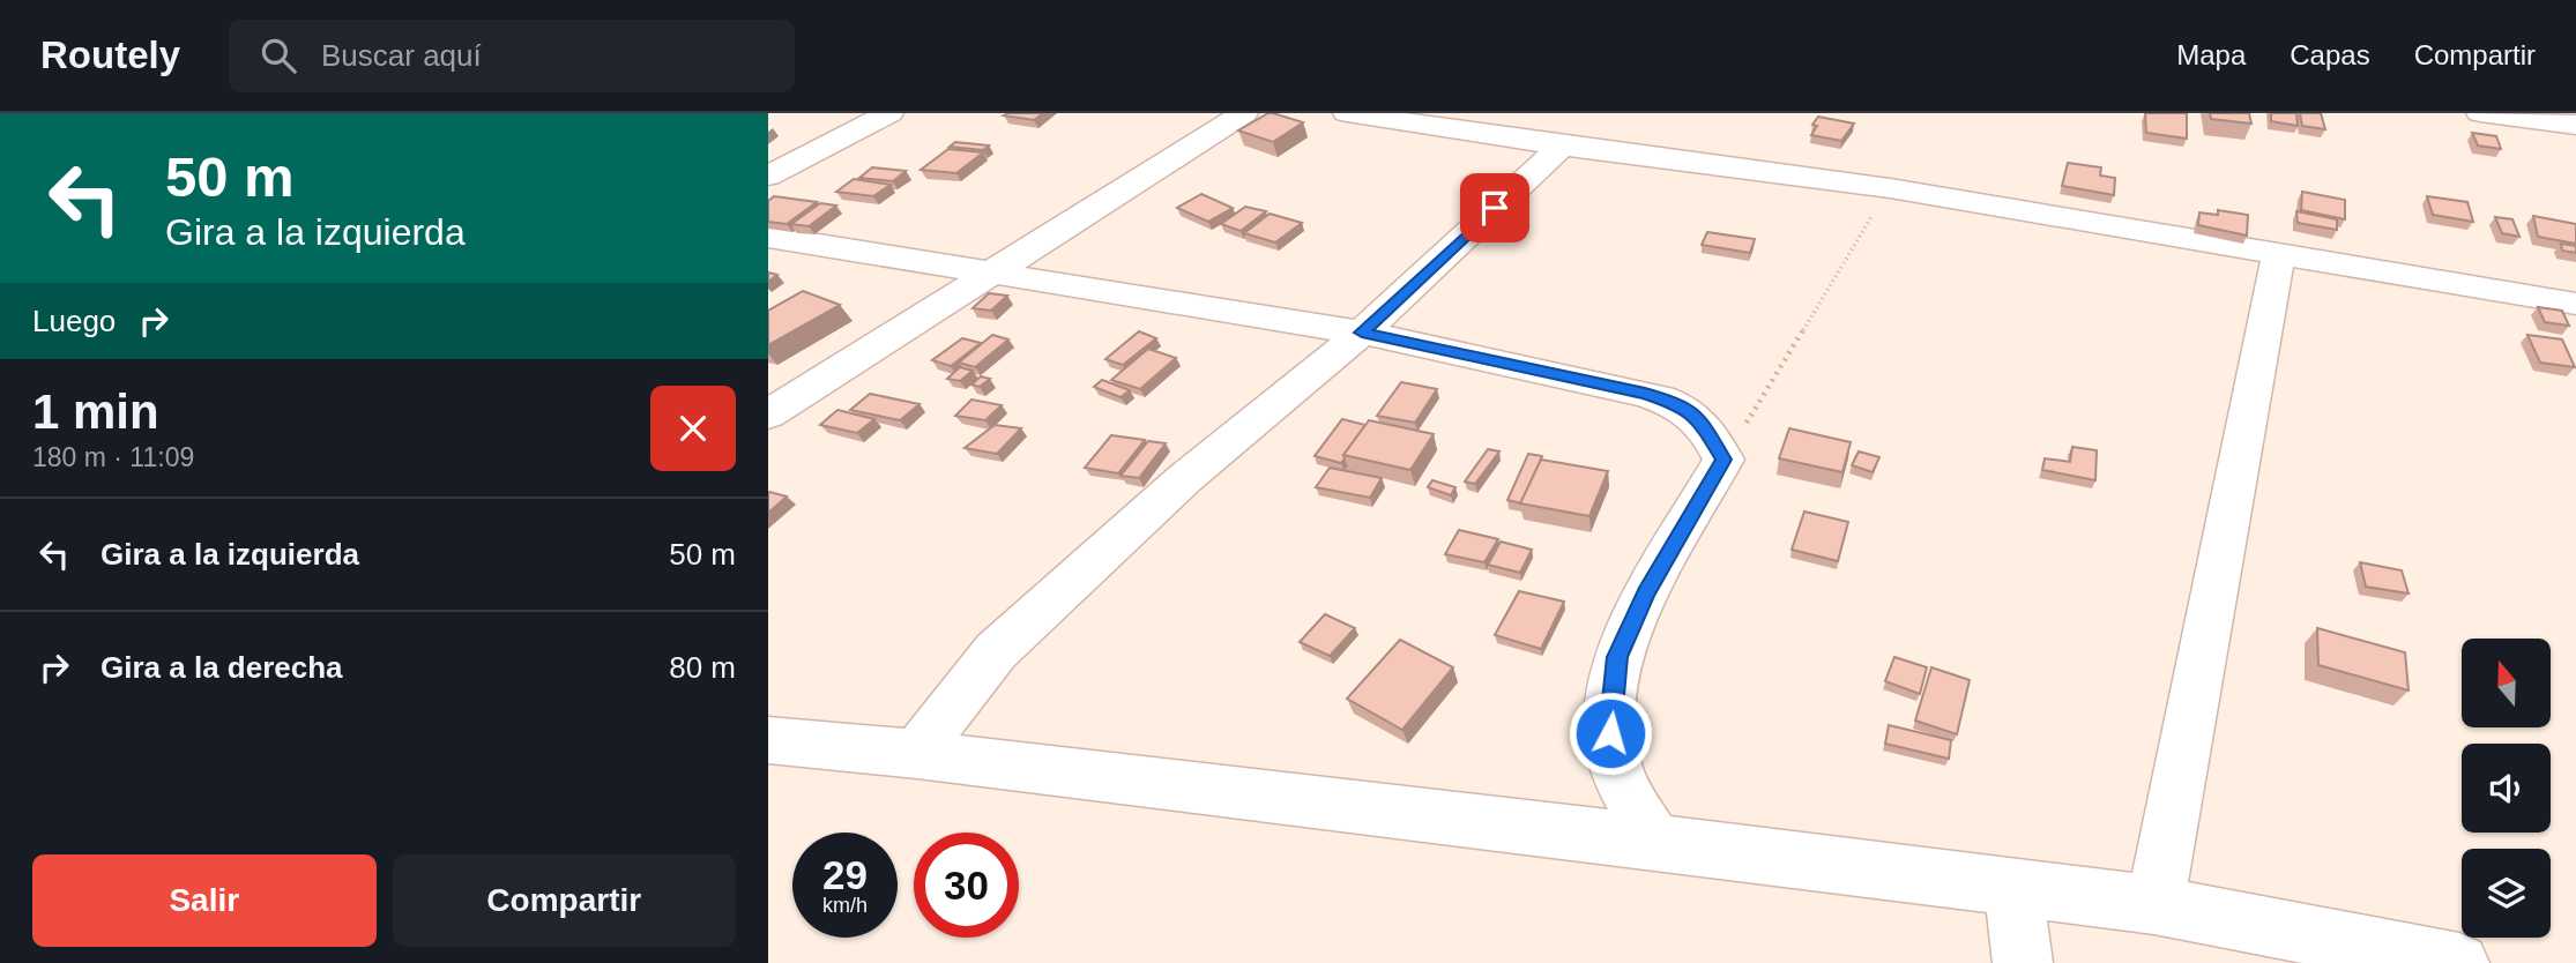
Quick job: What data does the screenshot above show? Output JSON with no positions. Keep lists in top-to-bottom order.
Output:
{
  "north": "top",
  "page": {
    "header": "Routely",
    "search": "Buscar aquí",
    "nav": ["Mapa", "Capas", "Compartir"],
    "turn": ["50 m", "Gira a la izquierda"],
    "then": "Luego",
    "heading": ["1 min", "180 m · 11:09"],
    "list": [
      {
        "name": "Gira a la izquierda",
        "value": "50 m"
      },
      {
        "name": "Gira a la derecha",
        "value": "80 m"
      }
    ],
    "speed": "29 km/h",
    "limit": "30",
    "buttons": ["Salir", "Compartir"]
  }
}
